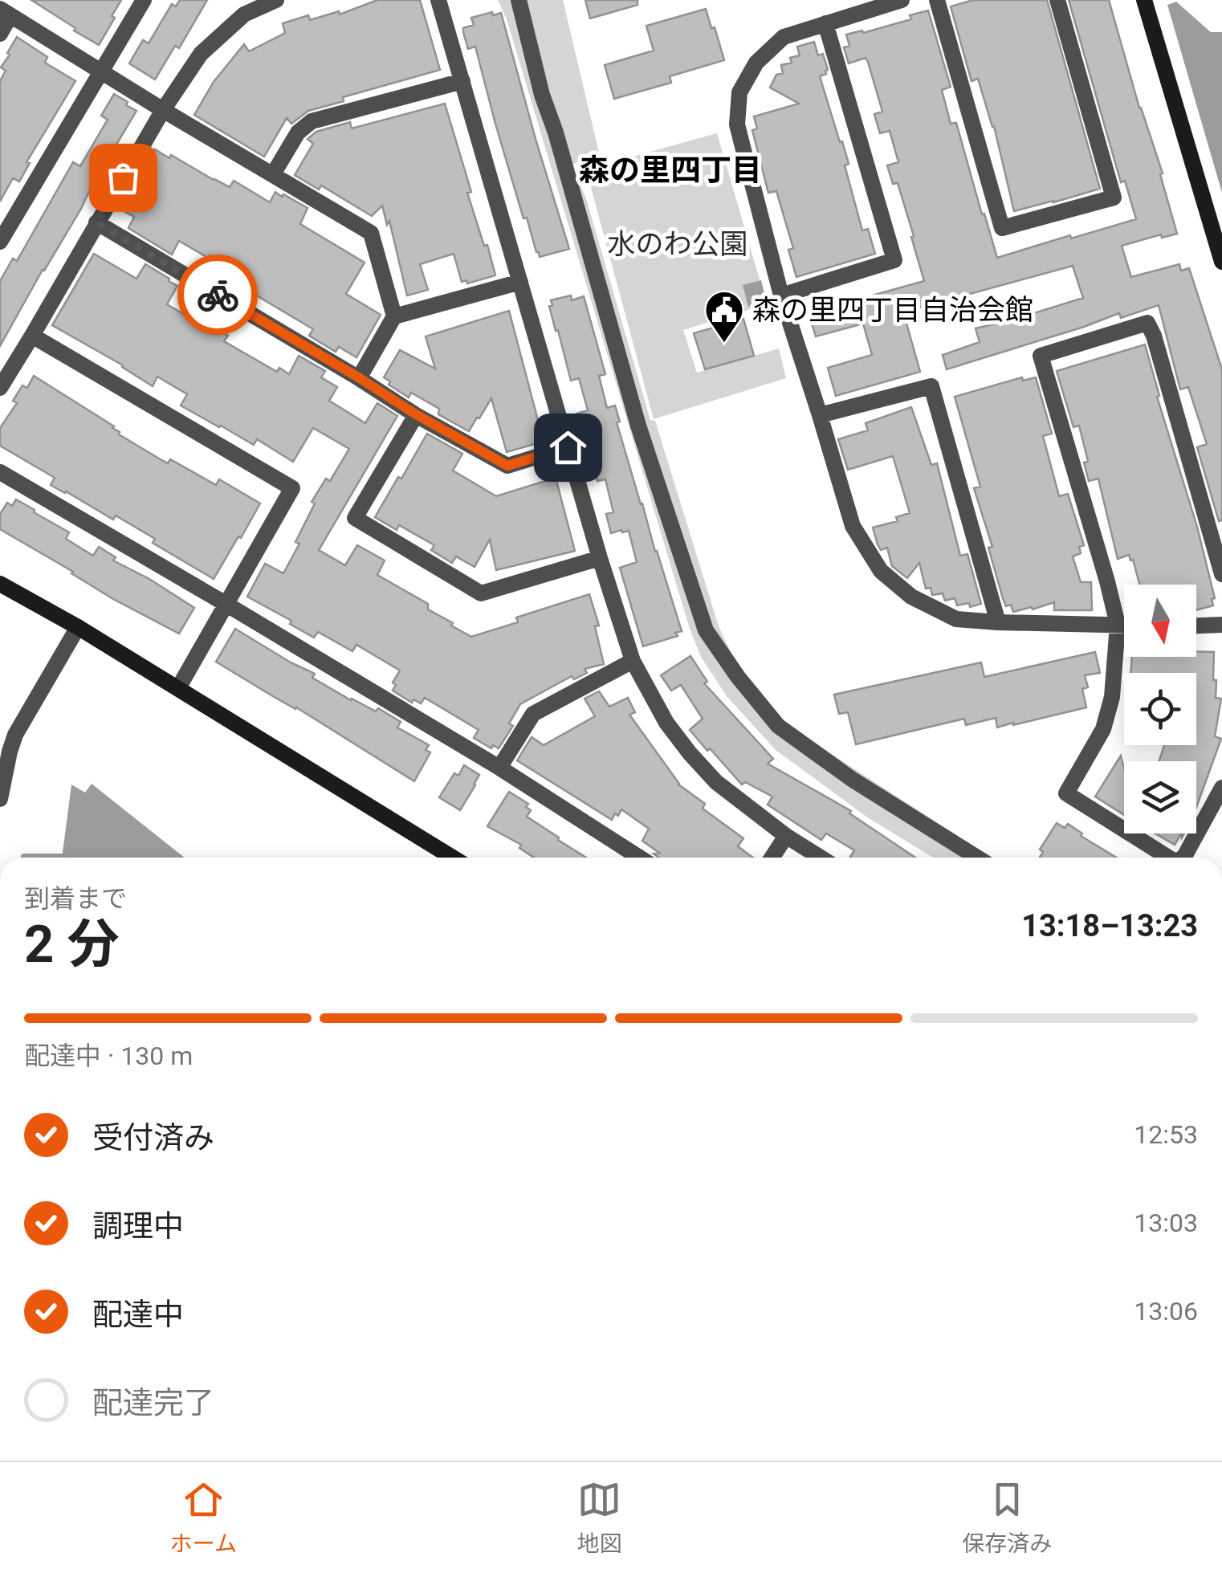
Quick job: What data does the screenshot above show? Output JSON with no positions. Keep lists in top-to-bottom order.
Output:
{
  "districts": ["森の里四丁目"],
  "parks": ["水のわ公園"],
  "places": {
    "public building": ["森の里四丁目自治会館"]
  },
  "north": "bottom",
  "page": {
    "heading": ["2 分", "到着まで", "13:18–13:23"],
    "bar": "配達中 · 130 m",
    "list": [
      ["受付済み", "12:53"],
      ["調理中", "13:03"],
      ["配達中", "13:06"],
      "配達完了"
    ],
    "tabs": ["ホーム", "地図", "保存済み"]
  }
}
